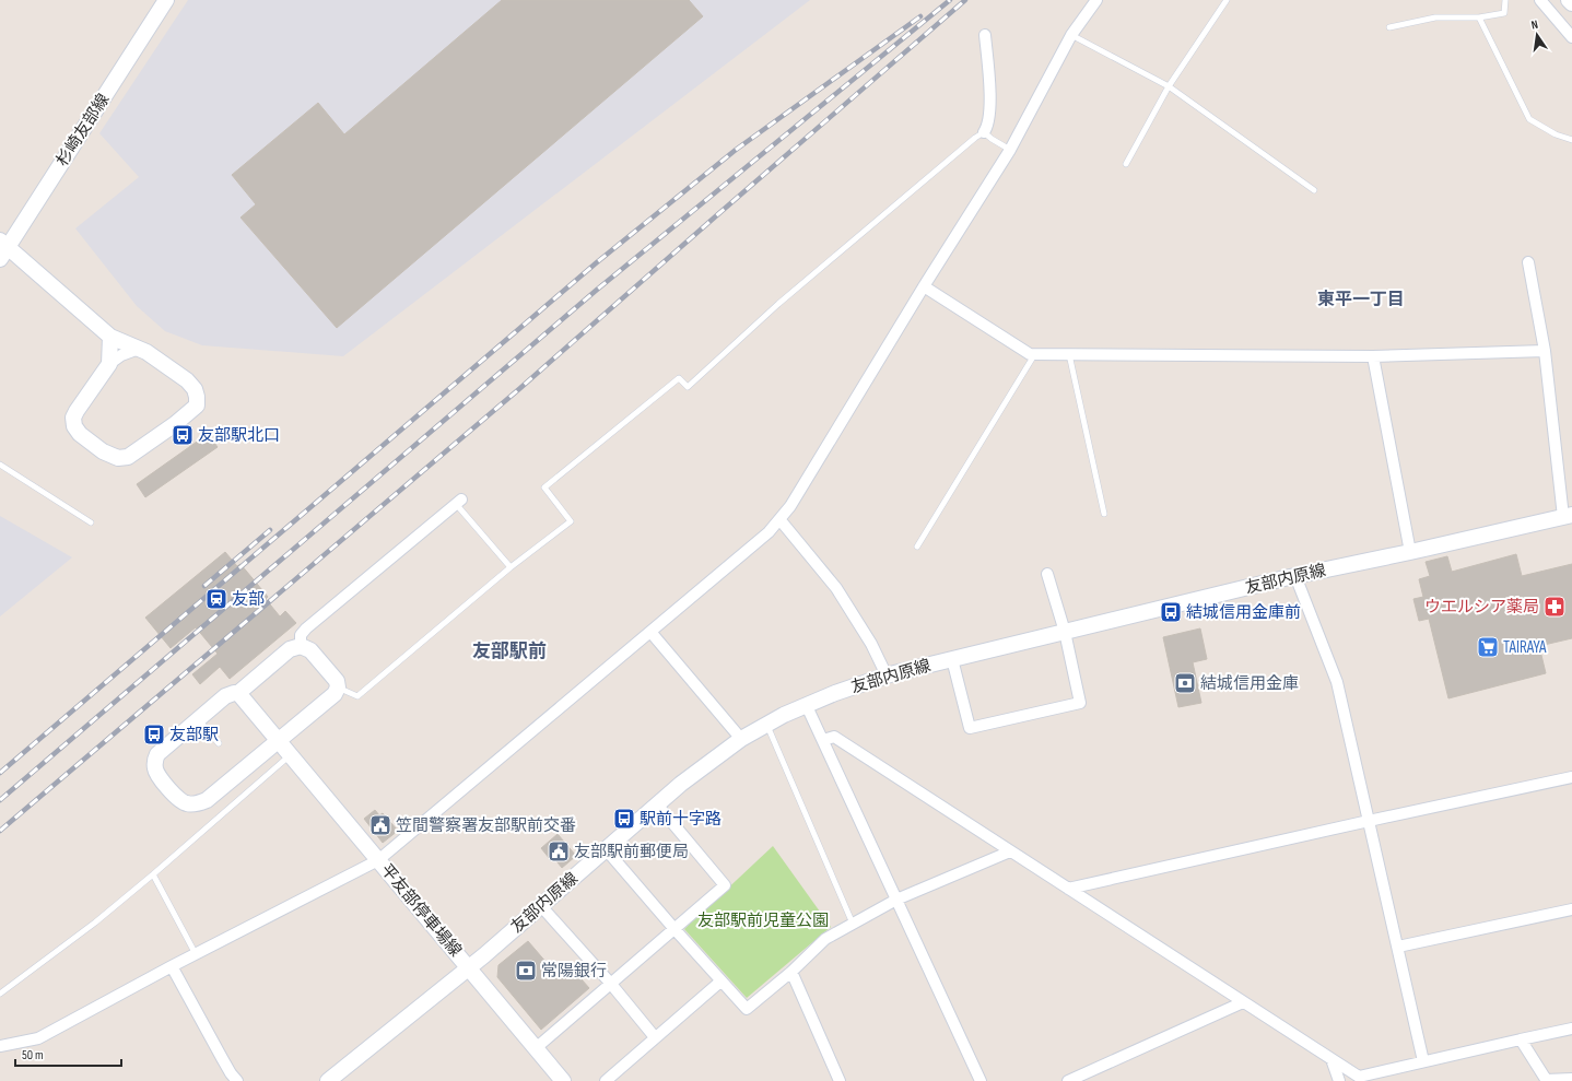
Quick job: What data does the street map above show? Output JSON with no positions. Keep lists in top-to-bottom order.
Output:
{
  "streets": {
    "main road": ["杉崎友部線", "友部内原線", "平友部停車場線"]
  },
  "crossings": [
    ["友部内原線", "平友部停車場線"]
  ],
  "districts": ["東平一丁目", "友部駅前"],
  "parks": ["友部駅前児童公園"],
  "places": {
    "bus stop": [
      "友部駅北口",
      "結城信用金庫前",
      "友部駅",
      "駅前十字路"
    ],
    "station": ["友部"],
    "pharmacy": ["ウエルシア薬局"],
    "supermarket": ["TAIRAYA"],
    "bank": ["結城信用金庫", "常陽銀行"],
    "public building": ["笠間警察署友部駅前交番", "友部駅前郵便局"]
  },
  "scale_bar": "50 m",
  "north": "top"
}
